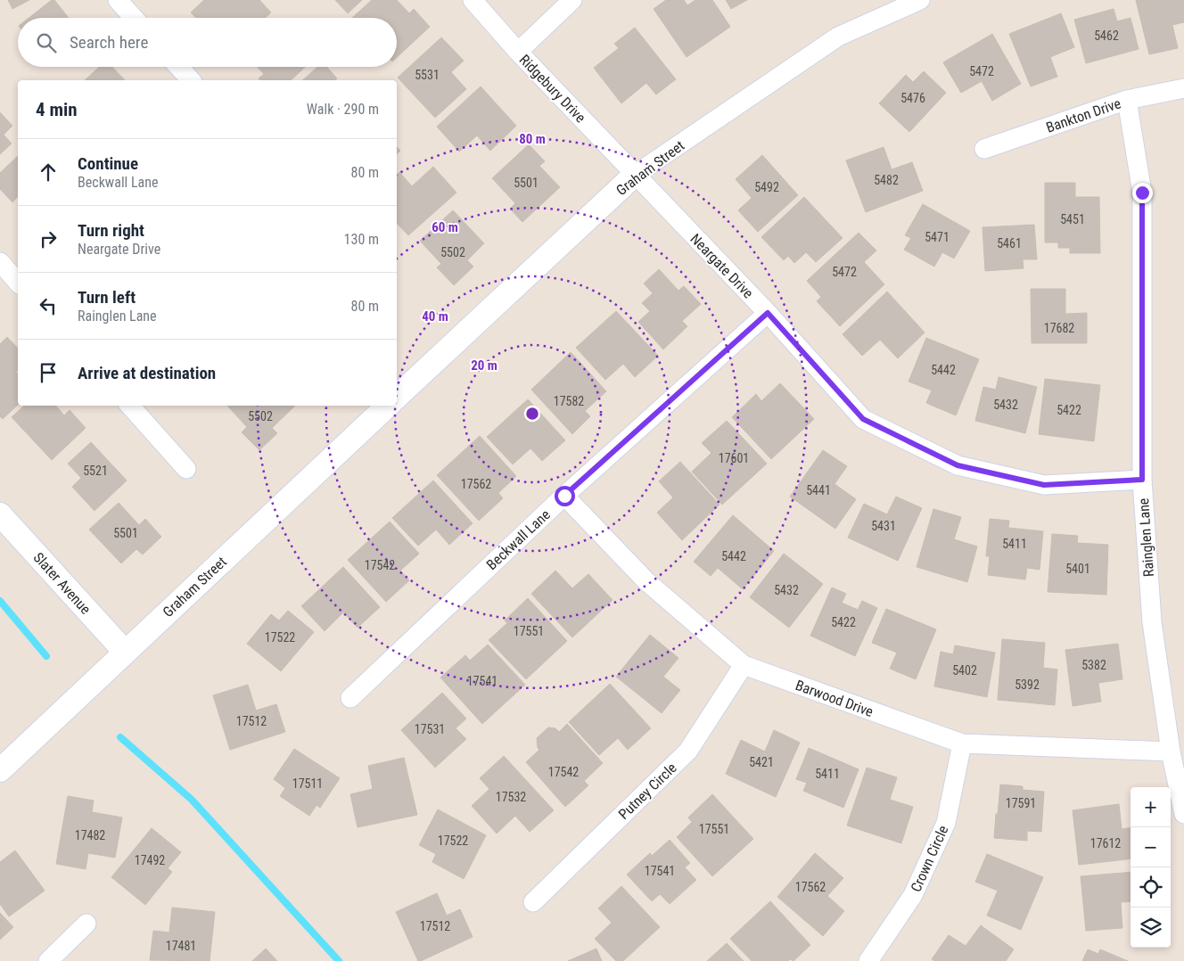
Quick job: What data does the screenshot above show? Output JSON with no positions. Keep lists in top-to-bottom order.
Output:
{
  "streets": {
    "street": [
      "Ridgebury Drive",
      "Bankton Drive",
      "Graham Street",
      "Neargate Drive",
      "Rainglen Lane",
      "Beckwall Lane",
      "Slater Avenue",
      "Barwood Drive",
      "Putney Circle",
      "Crown Circle"
    ]
  },
  "crossings": [
    ["Ridgebury Drive", "Graham Street"],
    ["Ridgebury Drive", "Neargate Drive"],
    ["Bankton Drive", "Rainglen Lane"],
    ["Graham Street", "Neargate Drive"],
    ["Graham Street", "Slater Avenue"],
    ["Neargate Drive", "Rainglen Lane"],
    ["Neargate Drive", "Beckwall Lane"],
    ["Rainglen Lane", "Barwood Drive"],
    ["Beckwall Lane", "Barwood Drive"],
    ["Barwood Drive", "Putney Circle"],
    ["Barwood Drive", "Crown Circle"]
  ],
  "house_numbers": [
    "5462",
    "5472",
    "5531",
    "5476",
    "5482",
    "5501",
    "5492",
    "5451",
    "5471",
    "5461",
    "5502",
    "5472",
    "17682",
    "5442",
    "17582",
    "5432",
    "5422",
    "5502",
    "17601",
    "5521",
    "17562",
    "5441",
    "5431",
    "5501",
    "5411",
    "5442",
    "17542",
    "5401",
    "5432",
    "5422",
    "17551",
    "17522",
    "5382",
    "5402",
    "17541",
    "5392",
    "17512",
    "17531",
    "5421",
    "17542",
    "5411",
    "17511",
    "17532",
    "17591",
    "17551",
    "17482",
    "17522",
    "17612",
    "17492",
    "17541",
    "17562",
    "17512",
    "17481"
  ],
  "page": {
    "search": "Search here",
    "heading": ["4 min", "Walk · 290 m"],
    "list": [
      ["Continue", "Beckwall Lane", "80 m"],
      ["Turn right", "Neargate Drive", "130 m"],
      ["Turn left", "Rainglen Lane", "80 m"],
      "Arrive at destination"
    ],
    "map_buttons": ["+", "−"]
  },
  "rings": [
    "80 m",
    "60 m",
    "40 m",
    "20 m"
  ]
}
